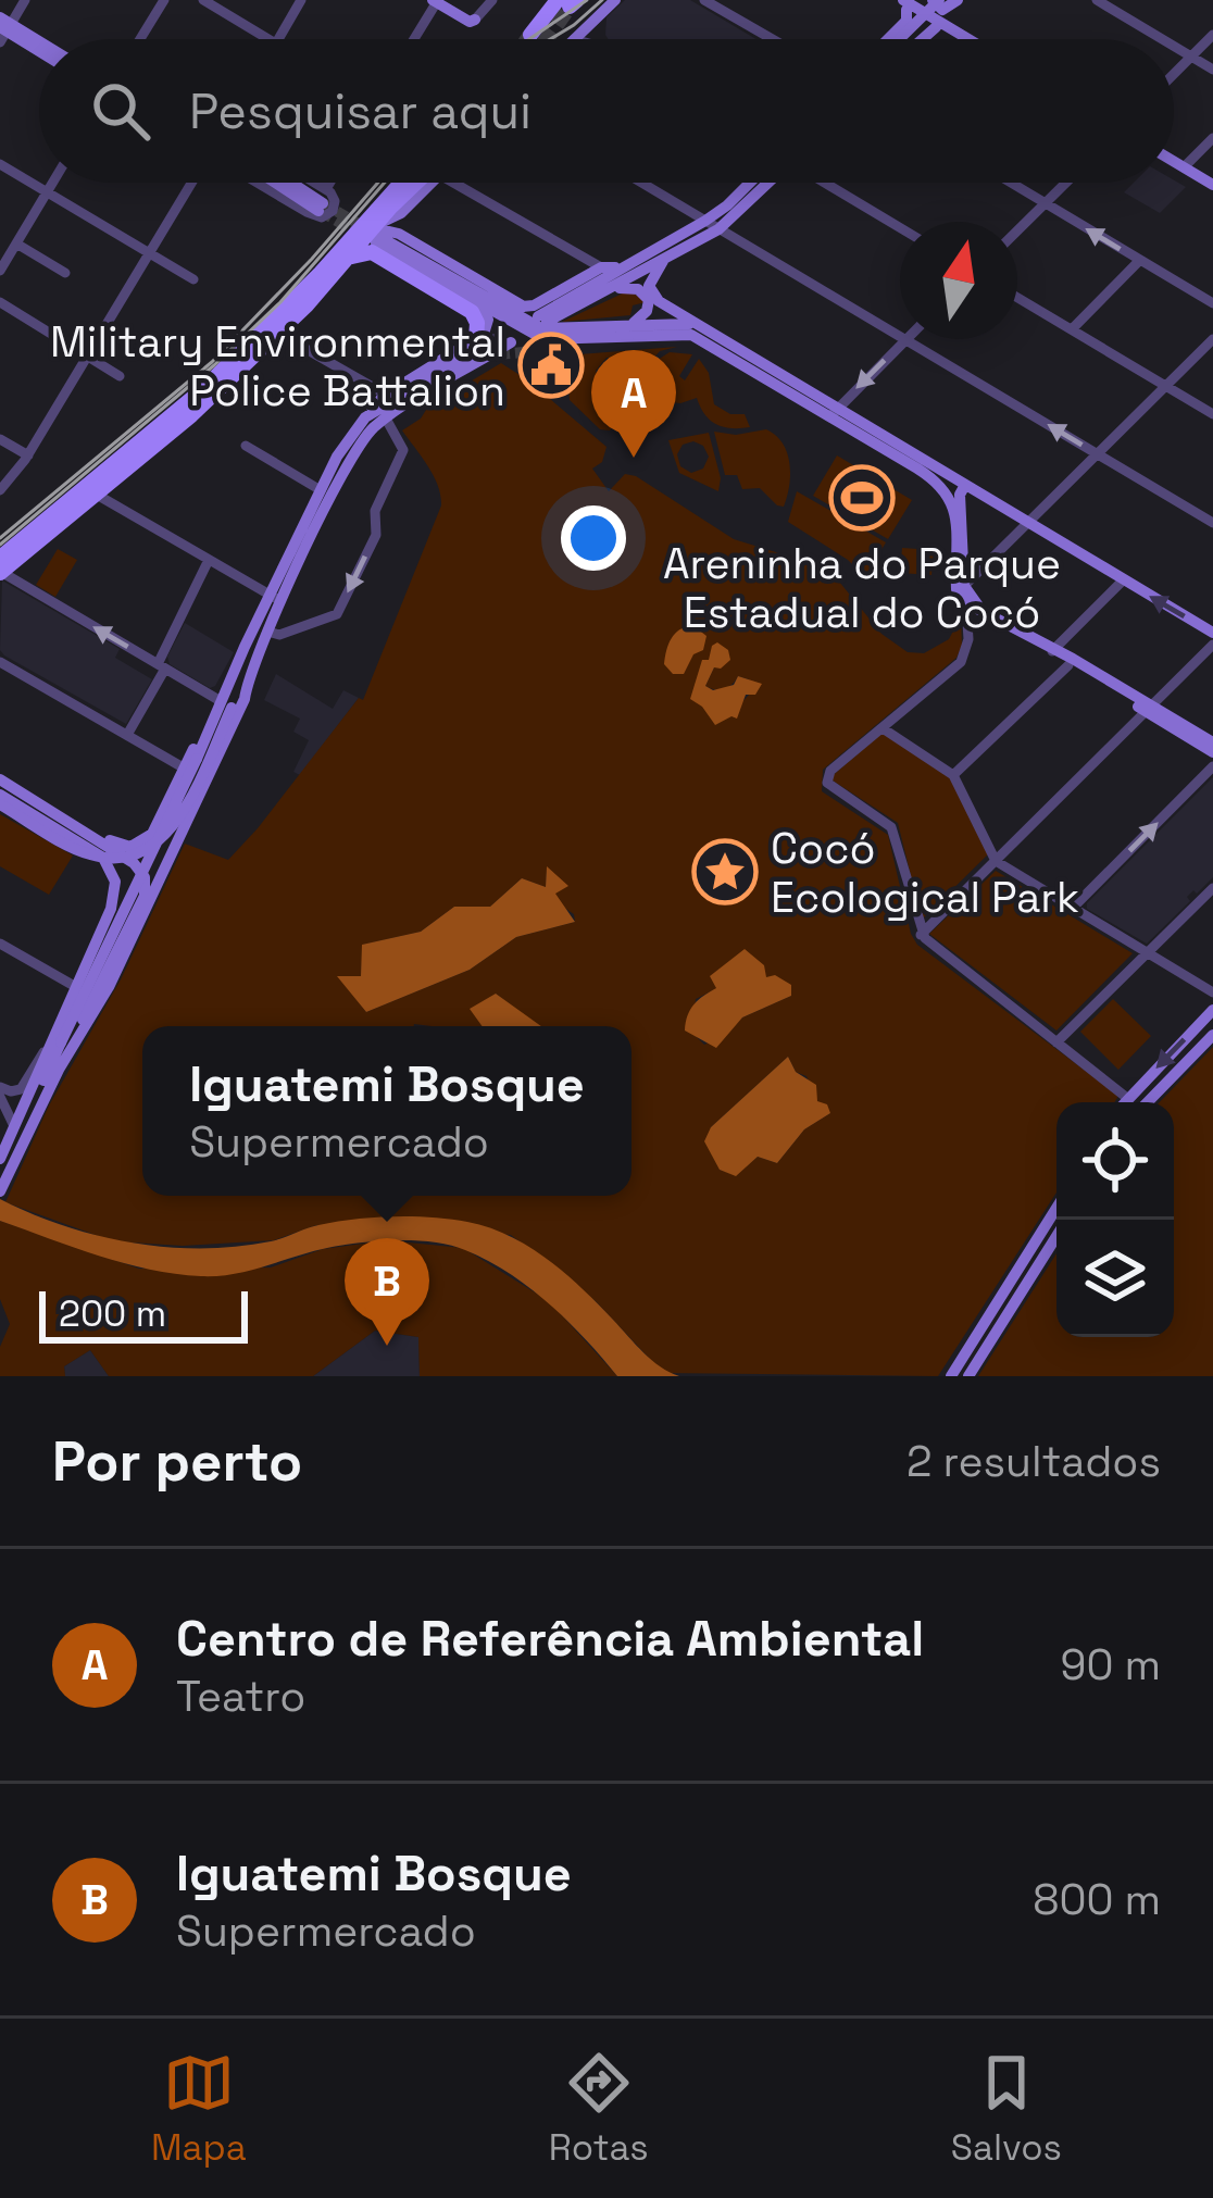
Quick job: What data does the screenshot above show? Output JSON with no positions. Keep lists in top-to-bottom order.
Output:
{
  "places": {
    "public building": ["Military Environmental Police Battalion"],
    "sports": ["Areninha do Parque Estadual do Cocó"],
    "place": ["Cocó Ecological Park"]
  },
  "scale_bar": "200 m",
  "north": "top",
  "page": {
    "search": "Pesquisar aqui",
    "pins": ["A", "B"],
    "popup": ["Iguatemi Bosque", "Supermercado"],
    "scale": "200 m",
    "heading": ["Por perto", "2 resultados"],
    "list": [
      {
        "mark": "A",
        "name": "Centro de Referência Ambiental",
        "note": "Teatro",
        "value": "90 m"
      },
      {
        "mark": "B",
        "name": "Iguatemi Bosque",
        "note": "Supermercado",
        "value": "800 m"
      }
    ],
    "nav": ["Mapa", "Rotas", "Salvos"]
  }
}
